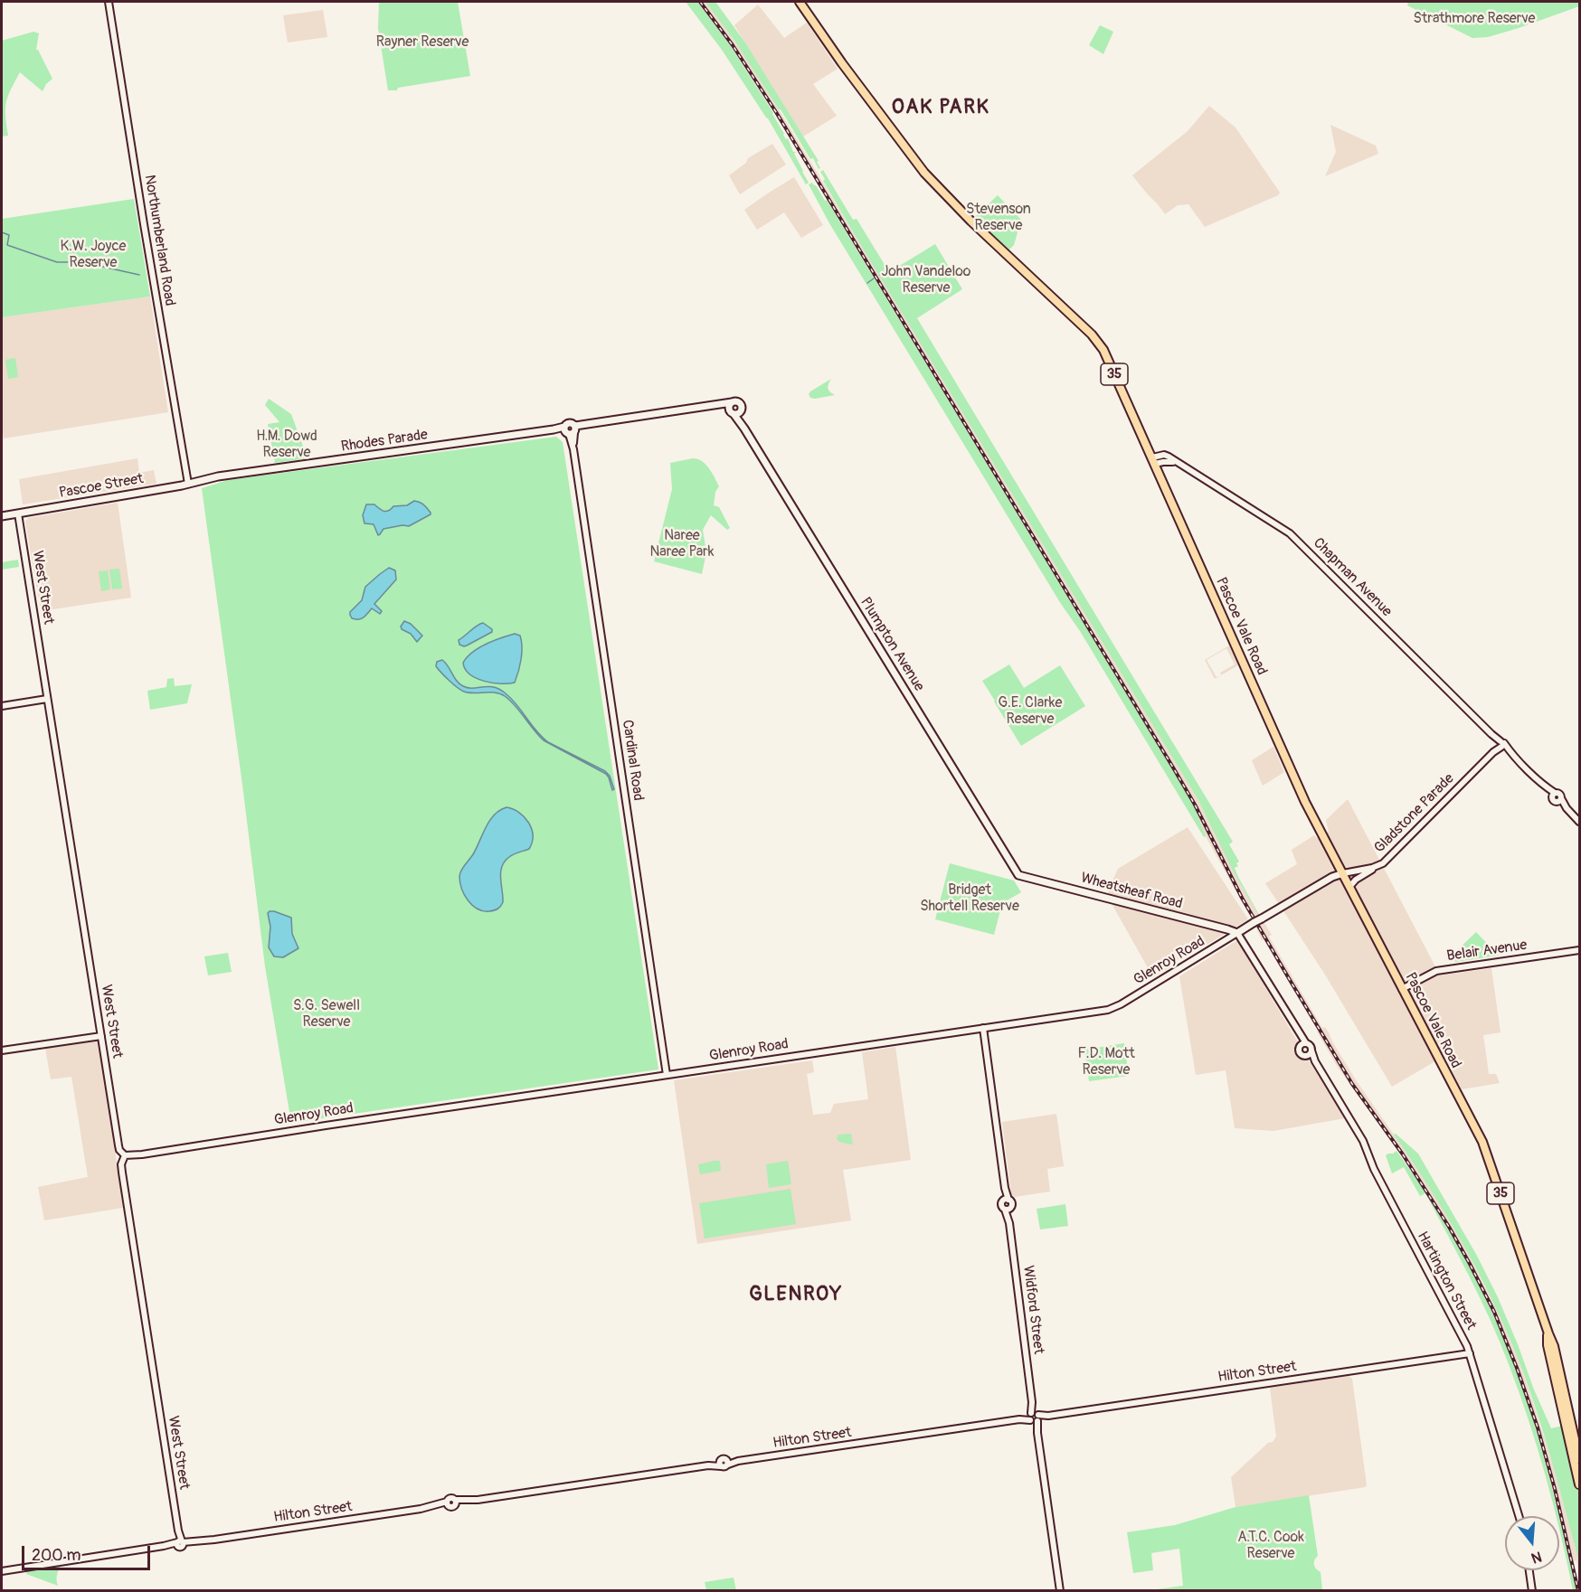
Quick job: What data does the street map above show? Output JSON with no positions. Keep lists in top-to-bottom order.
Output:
{
  "streets": {
    "main road": [
      "35",
      "Rhodes Parade",
      "Pascoe Street",
      "Pascoe Vale Road",
      "Plumpton Avenue",
      "Wheatsheaf Road",
      "Glenroy Road"
    ],
    "street": [
      "Northumberland Road",
      "Chapman Avenue",
      "West Street",
      "Cardinal Road",
      "Gladstone Parade",
      "Belair Avenue",
      "Hartington Street",
      "Widford Street",
      "Hilton Street"
    ]
  },
  "crossings": [
    ["Northumberland Road", "Rhodes Parade"],
    ["Northumberland Road", "Pascoe Street"],
    ["Rhodes Parade", "Pascoe Street"],
    ["Rhodes Parade", "Plumpton Avenue"],
    ["Rhodes Parade", "Cardinal Road"],
    ["Pascoe Street", "West Street"],
    ["Chapman Avenue", "Pascoe Vale Road"],
    ["Chapman Avenue", "Gladstone Parade"],
    ["West Street", "Glenroy Road"],
    ["West Street", "Hilton Street"],
    ["Pascoe Vale Road", "Gladstone Parade"],
    ["Pascoe Vale Road", "Belair Avenue"],
    ["Pascoe Vale Road", "Glenroy Road"],
    ["Plumpton Avenue", "Wheatsheaf Road"],
    ["Cardinal Road", "Glenroy Road"],
    ["Gladstone Parade", "Glenroy Road"],
    ["Wheatsheaf Road", "Glenroy Road"],
    ["Glenroy Road", "Widford Street"],
    ["Hartington Street", "Hilton Street"],
    ["Widford Street", "Hilton Street"]
  ],
  "districts": ["OAK PARK", "GLENROY"],
  "parks": [
    "Strathmore Reserve",
    "Rayner Reserve",
    "Stevenson Reserve",
    "K.W. Joyce Reserve",
    "John Vandeloo Reserve",
    "H.M. Dowd Reserve",
    "Naree Naree Park",
    "G.E. Clarke Reserve",
    "Bridget Shortell Reserve",
    "S.G. Sewell Reserve",
    "F.D. Mott Reserve",
    "A.T.C. Cook Reserve"
  ],
  "scale_bar": "200 m",
  "north": "bottom"
}
